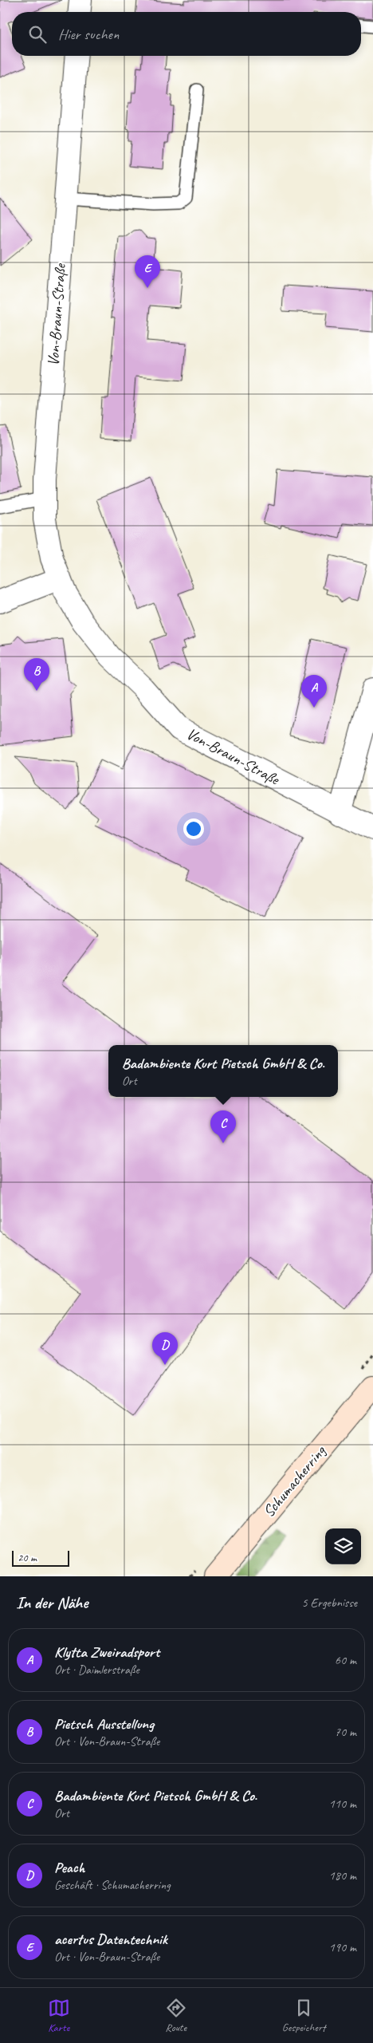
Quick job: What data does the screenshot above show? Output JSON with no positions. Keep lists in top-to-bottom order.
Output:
{
  "streets": {
    "main road": ["Schumacherring"],
    "street": ["Von-Braun-Straße"]
  },
  "scale_bar": "20 m",
  "page": {
    "search": "Hier suchen",
    "pins": [
      "E",
      "B",
      "A",
      "C",
      "D"
    ],
    "popup": ["Badambiente Kurt Pietsch GmbH & Co.", "Ort"],
    "scale": "20 m",
    "heading": ["In der Nähe", "5 Ergebnisse"],
    "list": [
      {
        "mark": "A",
        "name": "Klytta Zweiradsport",
        "note": "Ort · Daimlerstraße",
        "value": "60 m"
      },
      {
        "mark": "B",
        "name": "Pietsch Ausstellung",
        "note": "Ort · Von-Braun-Straße",
        "value": "70 m"
      },
      {
        "mark": "C",
        "name": "Badambiente Kurt Pietsch GmbH & Co.",
        "note": "Ort",
        "value": "110 m"
      },
      {
        "mark": "D",
        "name": "Peach",
        "note": "Geschäft · Schumacherring",
        "value": "180 m"
      },
      {
        "mark": "E",
        "name": "acertus Datentechnik",
        "note": "Ort · Von-Braun-Straße",
        "value": "190 m"
      }
    ],
    "nav": ["Karte", "Route", "Gespeichert"]
  }
}
